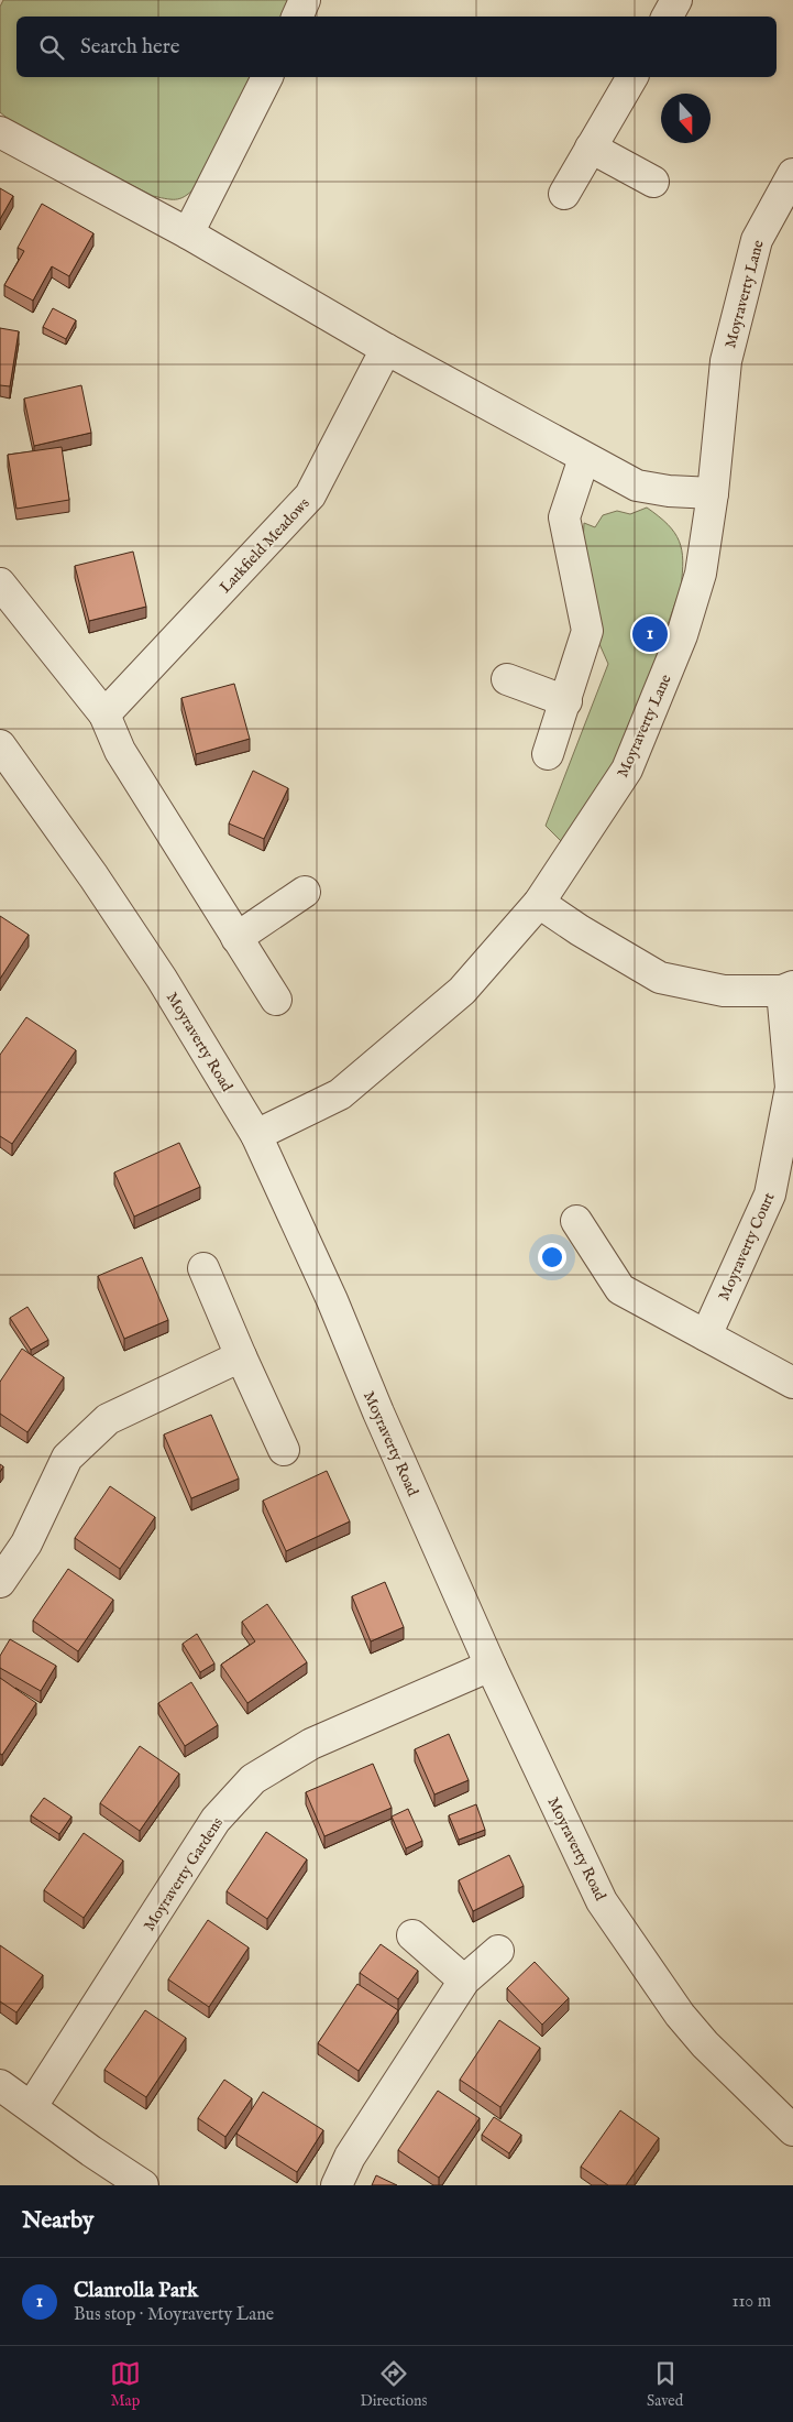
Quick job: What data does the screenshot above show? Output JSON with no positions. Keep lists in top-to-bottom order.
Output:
{
  "streets": {
    "street": [
      "Moyraverty Lane",
      "Larkfield Meadows",
      "Moyraverty Road",
      "Moyraverty Court",
      "Moyraverty Gardens"
    ]
  },
  "crossings": [
    ["Moyraverty Lane", "Moyraverty Road"],
    ["Moyraverty Road", "Moyraverty Gardens"]
  ],
  "north": "bottom",
  "page": {
    "search": "Search here",
    "pins": "1",
    "heading": "Nearby",
    "list": [
      {
        "mark": "1",
        "name": "Clanrolla Park",
        "note": "Bus stop · Moyraverty Lane",
        "value": "110 m"
      }
    ],
    "nav": ["Map", "Directions", "Saved"]
  }
}
